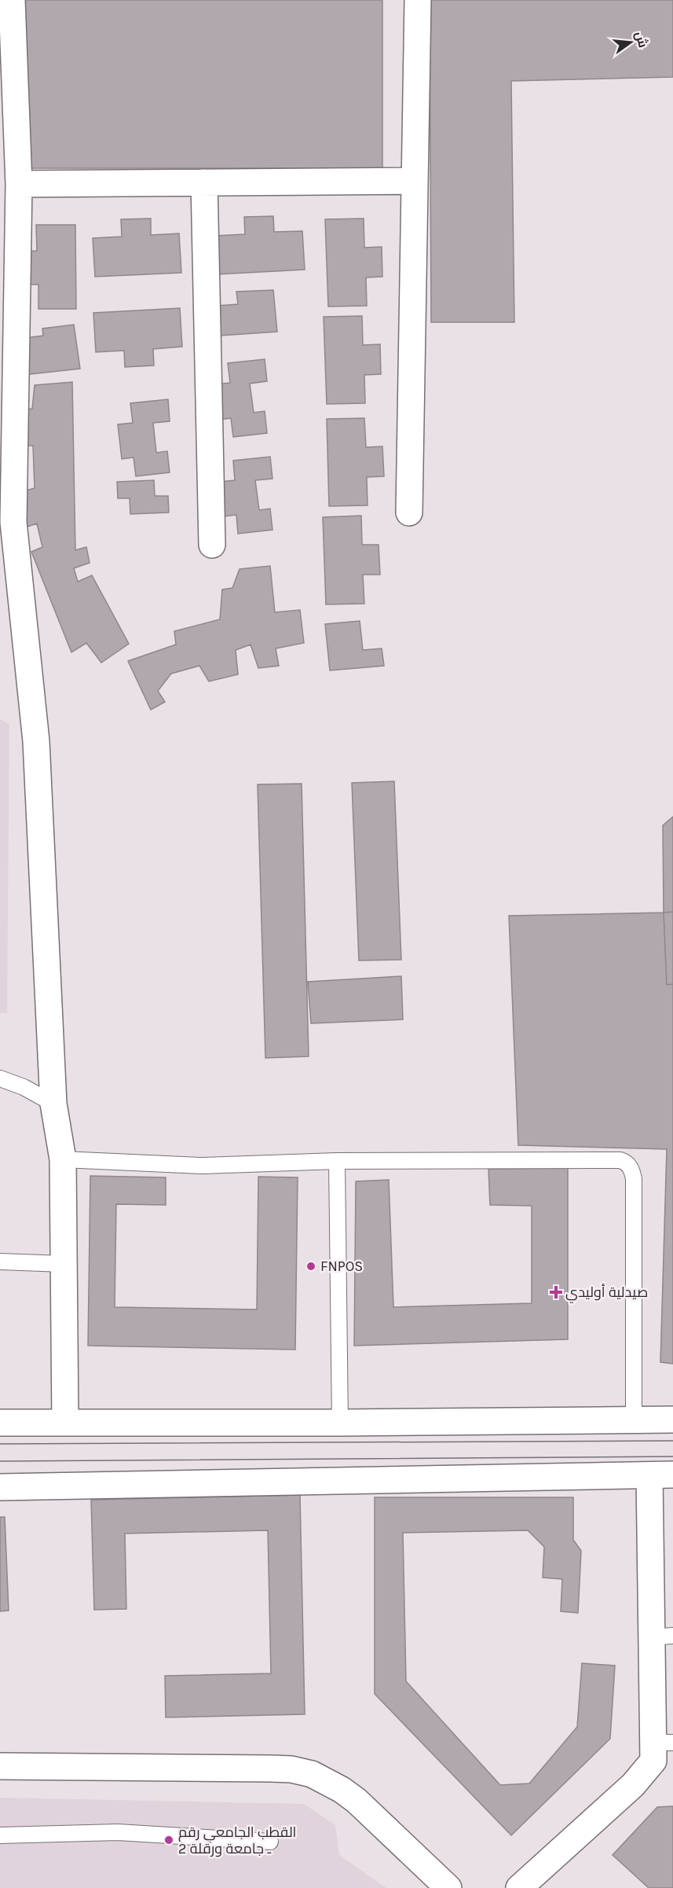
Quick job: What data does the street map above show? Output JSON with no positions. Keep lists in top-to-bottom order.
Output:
{
  "places": {
    "other": ["FNPOS", "القطب الجامعي رقم 2 ـ جامعة ورقلة"],
    "health": ["صيدلية أوليدي"]
  },
  "north": "right"
}
